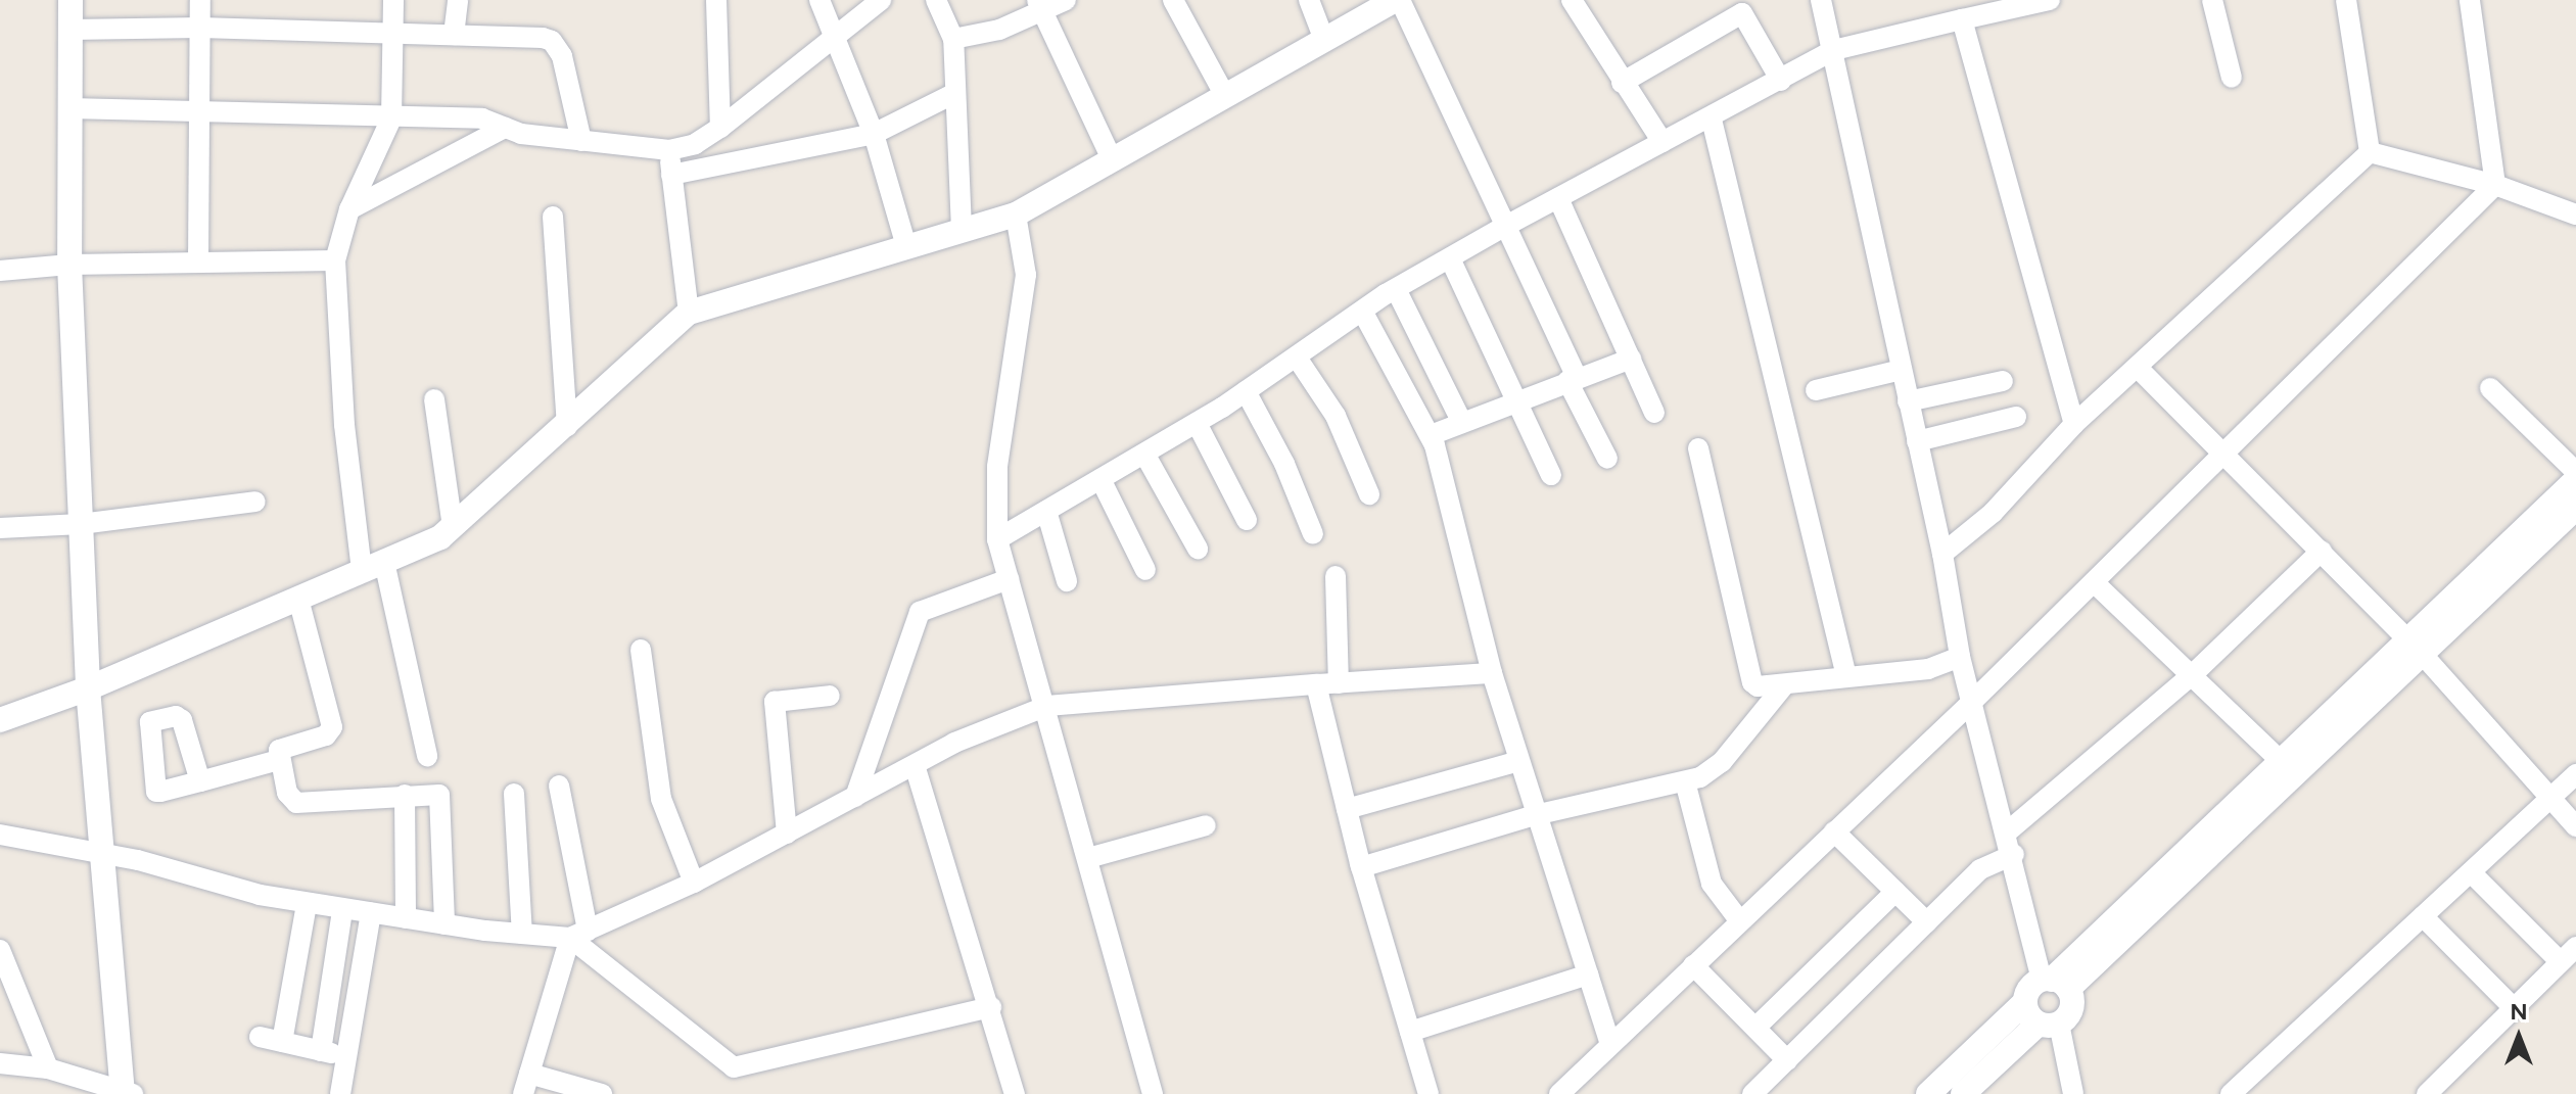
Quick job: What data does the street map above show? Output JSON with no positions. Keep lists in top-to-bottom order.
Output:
{
  "north": "top"
}
